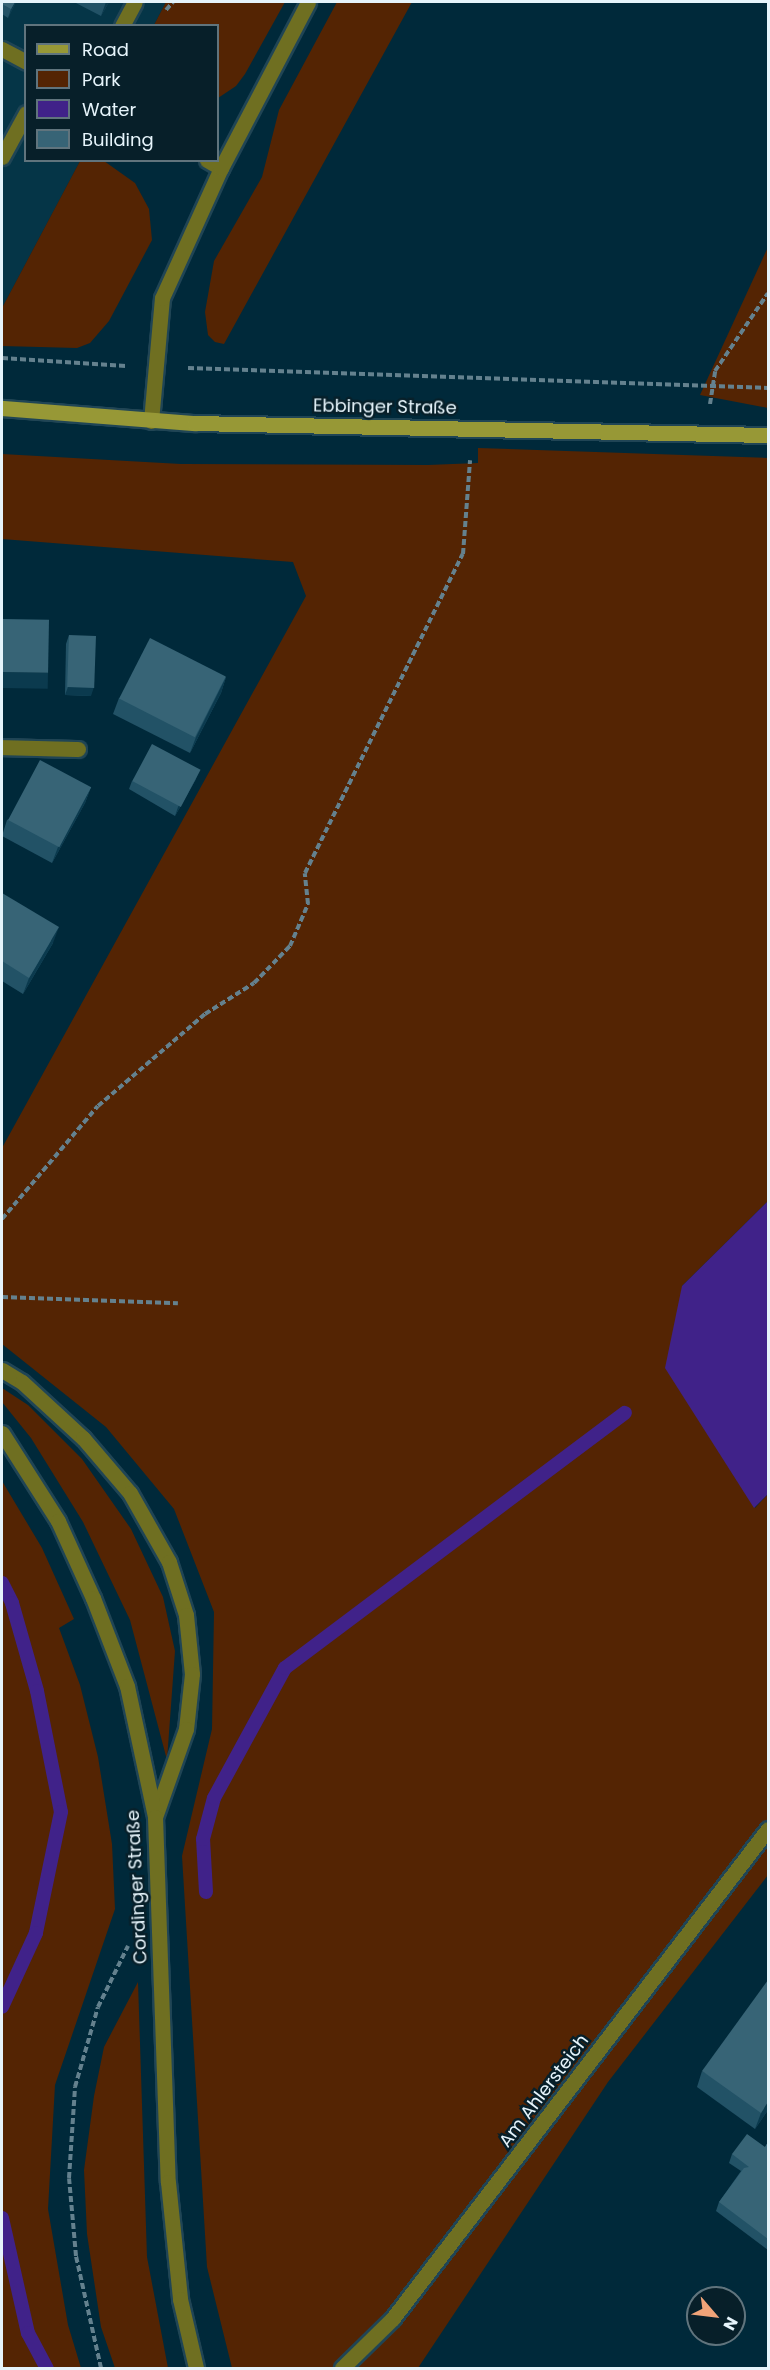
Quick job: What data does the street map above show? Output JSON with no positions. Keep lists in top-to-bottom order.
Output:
{
  "streets": {
    "main road": ["Ebbinger Straße"],
    "street": ["Cordinger Straße", "Am Ahlersteich"]
  },
  "legend": [
    "Road",
    "Park",
    "Water",
    "Building"
  ],
  "north": "bottom right"
}
